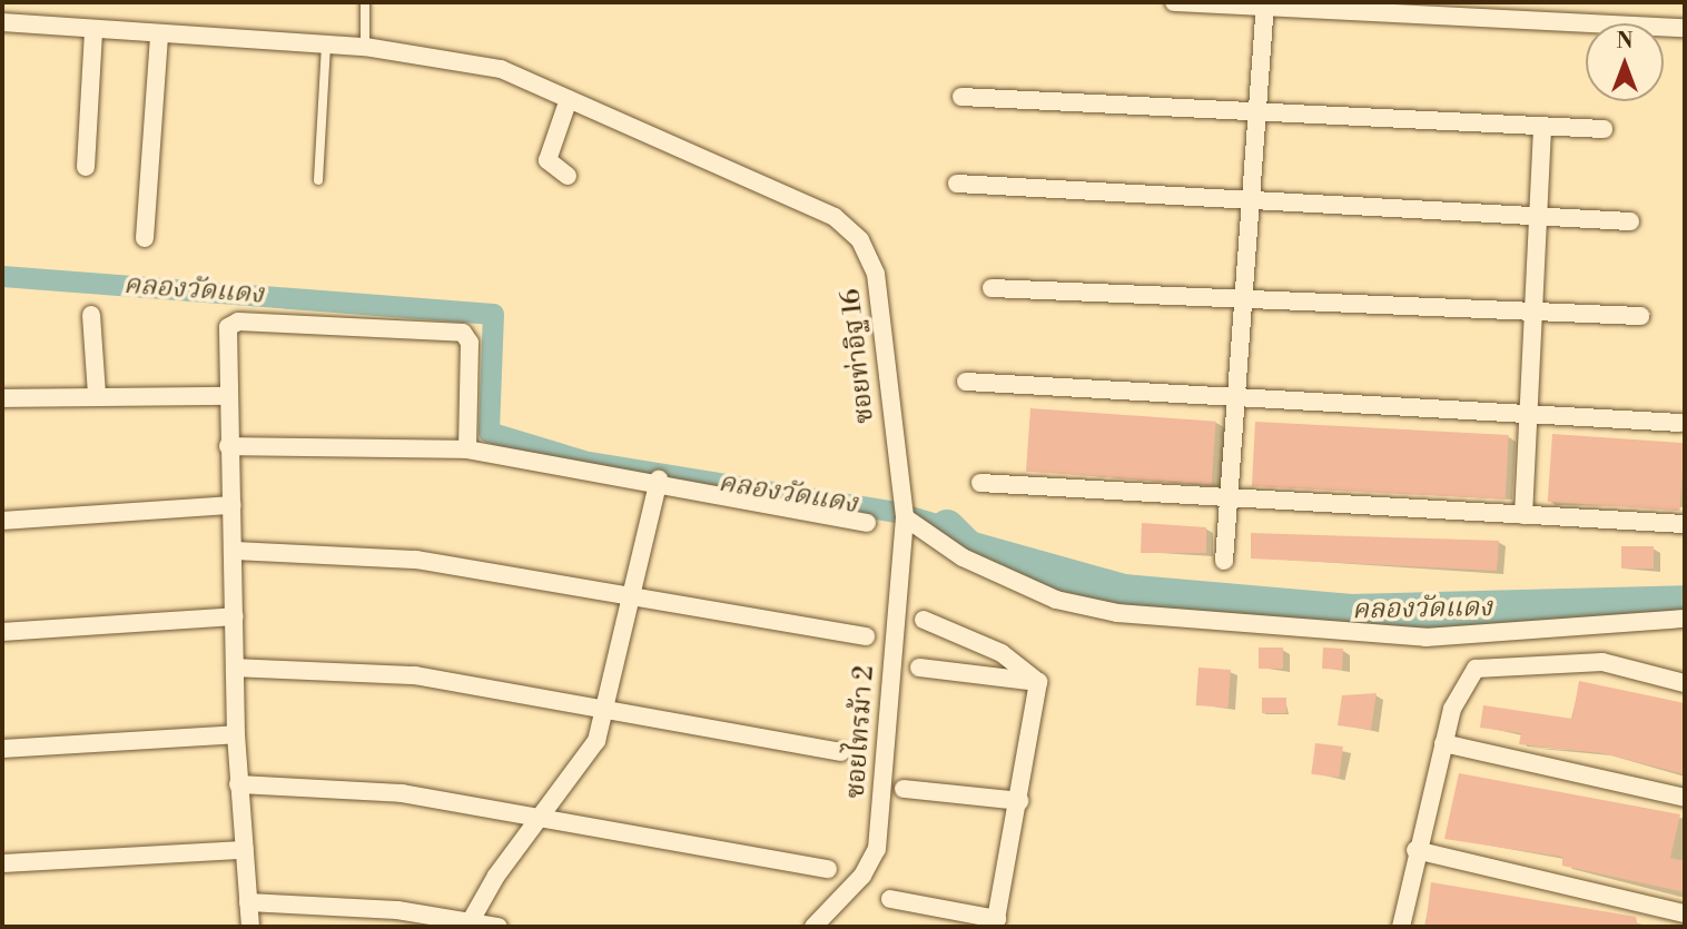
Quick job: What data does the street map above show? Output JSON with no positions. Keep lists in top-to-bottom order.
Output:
{
  "streets": {
    "street": ["ซอยท่าอิฐ 16", "ซอยไทรม้า 2"]
  },
  "crossings": [
    ["ซอยท่าอิฐ 16", "ซอยไทรม้า 2"]
  ],
  "water": ["คลองวัดแดง"],
  "north": "top"
}
